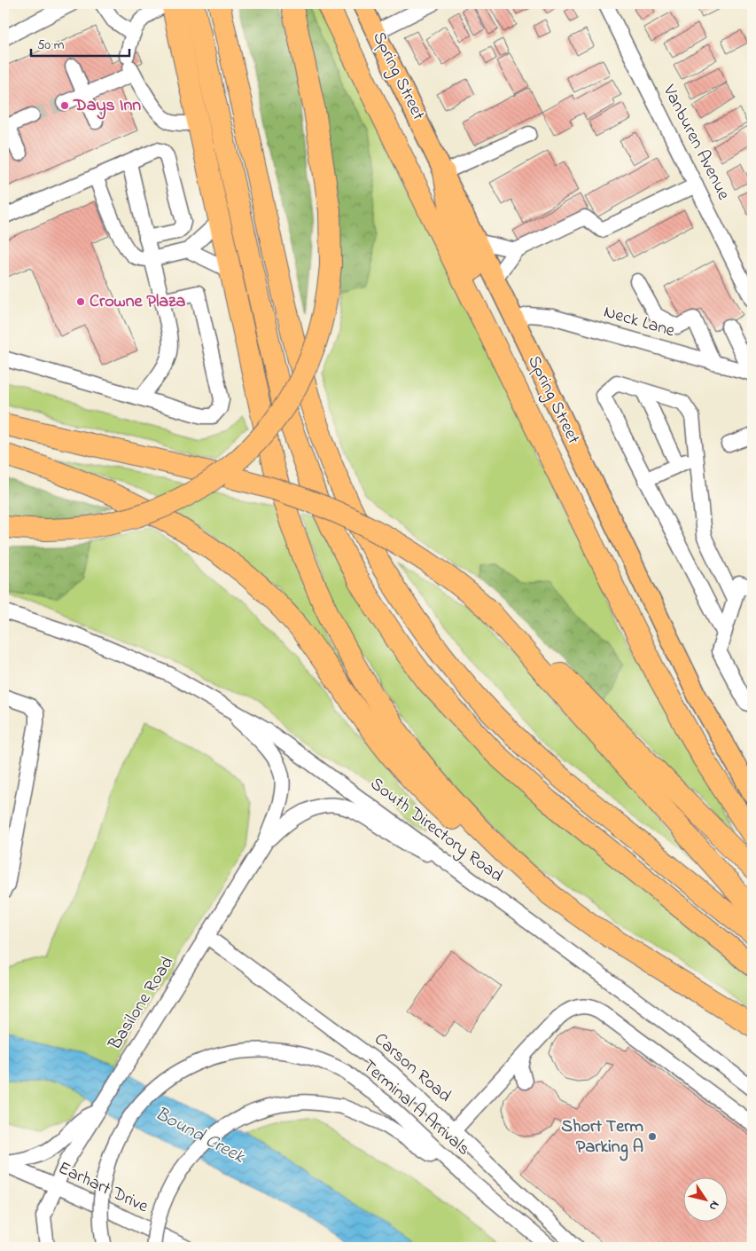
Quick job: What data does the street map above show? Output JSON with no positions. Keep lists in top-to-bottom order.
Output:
{
  "streets": {
    "main road": ["Spring Street"],
    "street": [
      "Vanburen Avenue",
      "Neck Lane",
      "South Directory Road",
      "Basilone Road",
      "Carson Road",
      "Terminal A Arrivals",
      "Earhart Drive"
    ]
  },
  "crossings": [
    ["Spring Street", "Neck Lane"],
    ["Basilone Road", "Carson Road"],
    ["Basilone Road", "Earhart Drive"]
  ],
  "water": ["Bound Creek"],
  "places": ["Days Inn", "Crowne Plaza", "Short Term Parking A"],
  "scale_bar": "50 m",
  "north": "bottom right"
}
